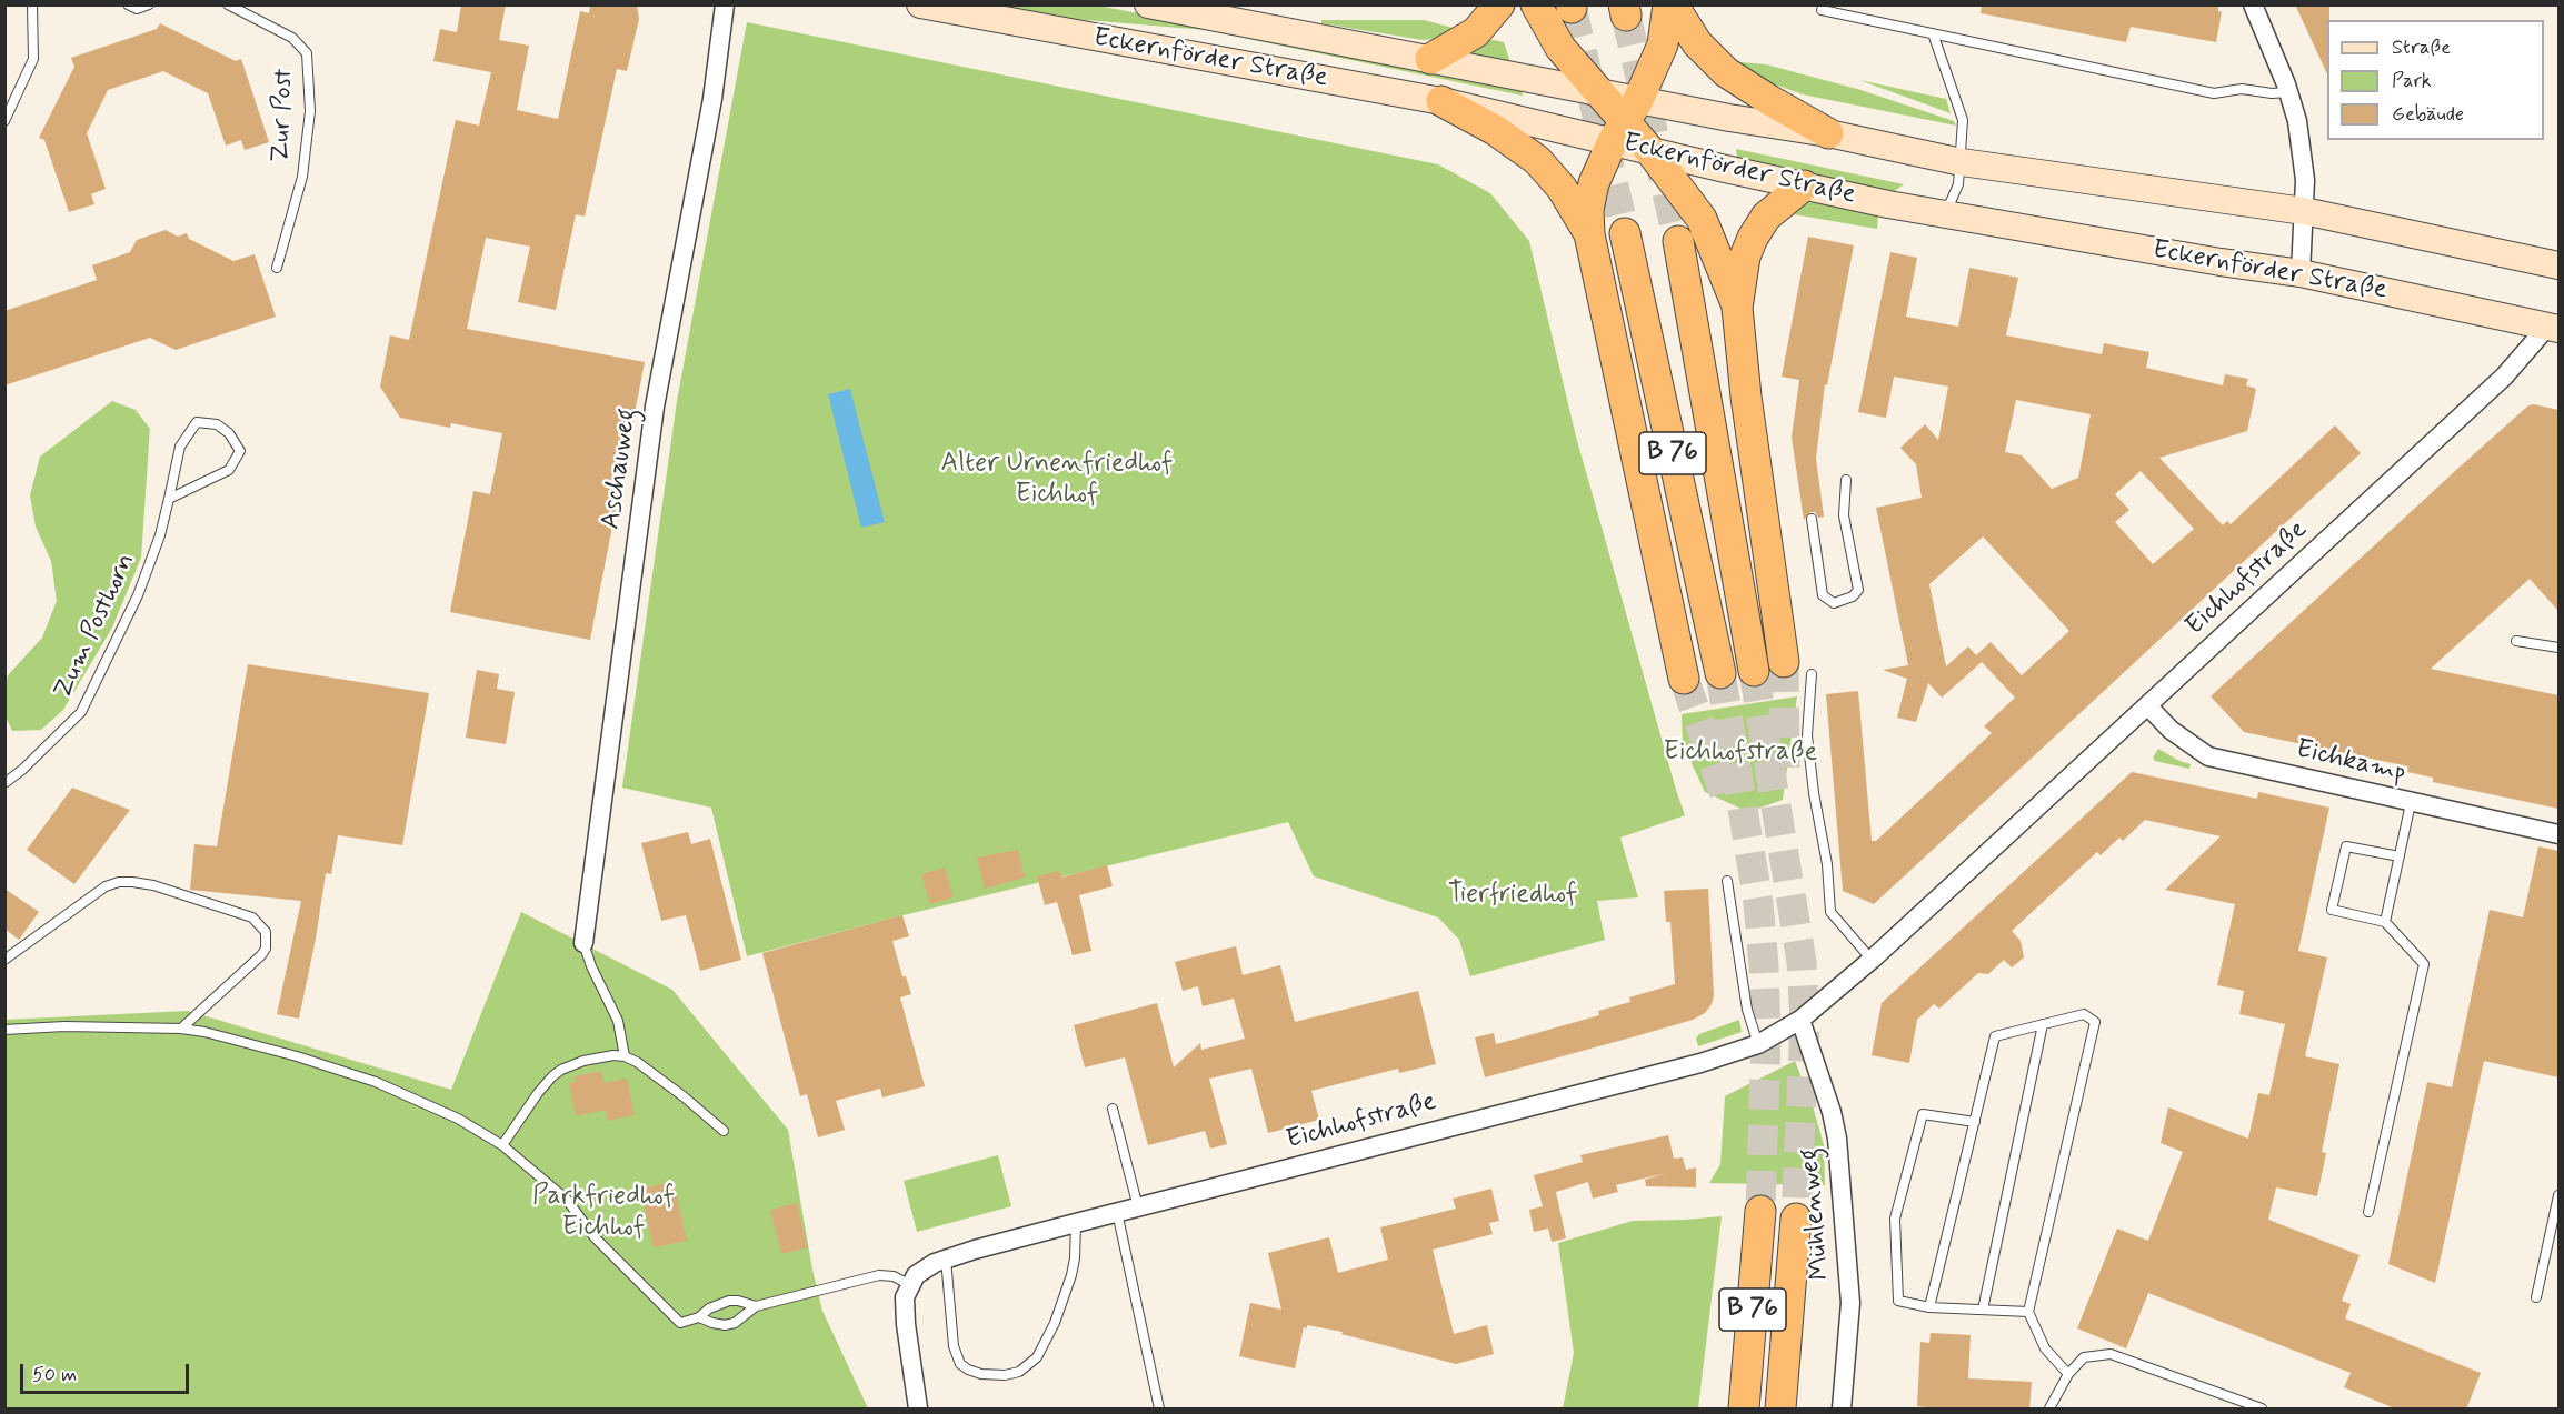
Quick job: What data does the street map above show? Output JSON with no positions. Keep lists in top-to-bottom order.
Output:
{
  "streets": {
    "highway": ["B 76"],
    "main road": ["Eckernförder Straße"],
    "street": [
      "Aschauweg",
      "Eichhofstraße",
      "Eichkamp",
      "Mühlenweg"
    ],
    "lane": ["Zur Post", "Zum Posthorn"]
  },
  "crossings": [
    ["Eckernförder Straße", "Eichhofstraße"],
    ["Eichhofstraße", "Eichkamp"],
    ["Eichhofstraße", "Mühlenweg"]
  ],
  "parks": [
    "Alter Urnenfriedhof Eichhof",
    "Eichhofstraße",
    "Tierfriedhof",
    "Parkfriedhof Eichhof"
  ],
  "legend": ["Straße", "Park", "Gebäude"],
  "scale_bar": "50 m"
}
